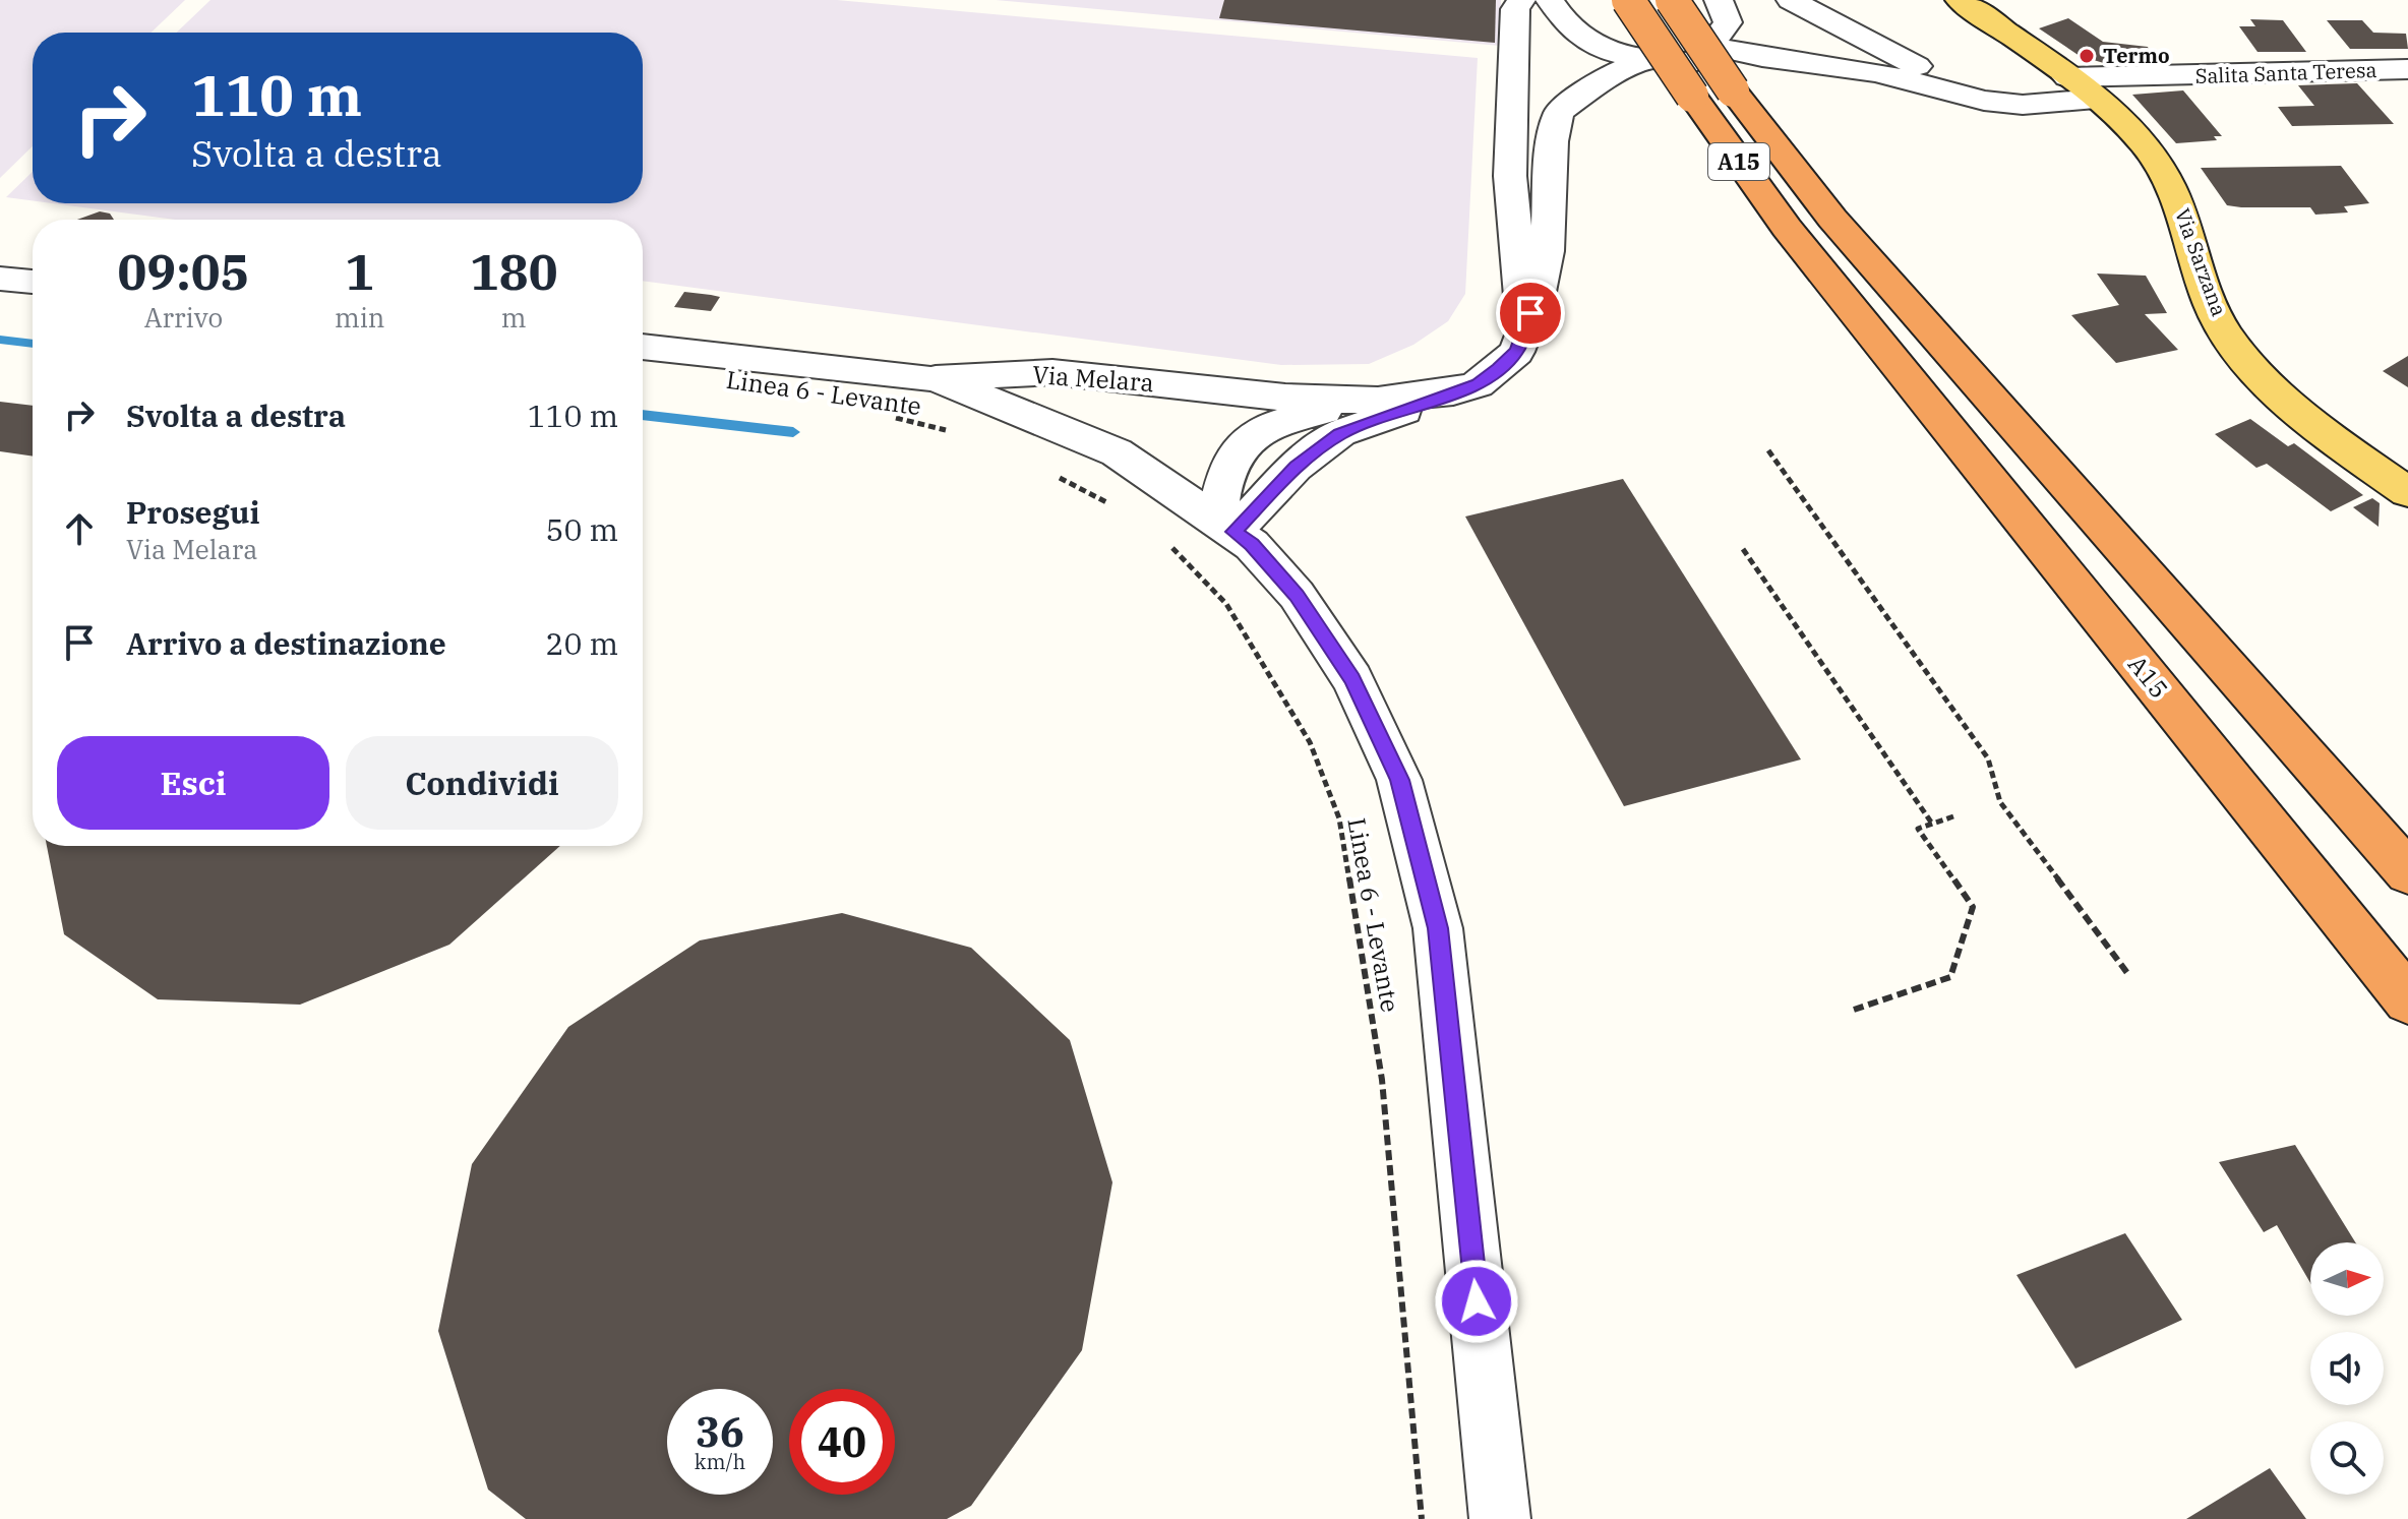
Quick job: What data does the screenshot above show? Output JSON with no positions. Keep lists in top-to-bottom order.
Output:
{
  "streets": {
    "highway": ["A15"],
    "main road": ["Via Sarzana"],
    "street": ["Salita Santa Teresa", "Via Melara"],
    "path": ["Linea 6 - Levante"]
  },
  "crossings": [
    ["Salita Santa Teresa", "Via Sarzana"]
  ],
  "places": ["Termo"],
  "north": "right",
  "page": {
    "turn": ["110 m", "Svolta a destra"],
    "eta": [
      "09:05",
      "Arrivo",
      "1",
      "min",
      "180",
      "m"
    ],
    "list": [
      {
        "name": "Svolta a destra",
        "value": "110 m"
      },
      {
        "name": "Prosegui",
        "note": "Via Melara",
        "value": "50 m"
      },
      {
        "name": "Arrivo a destinazione",
        "value": "20 m"
      }
    ],
    "buttons": ["Esci", "Condividi"],
    "speed": "36 km/h",
    "limit": "40"
  }
}
